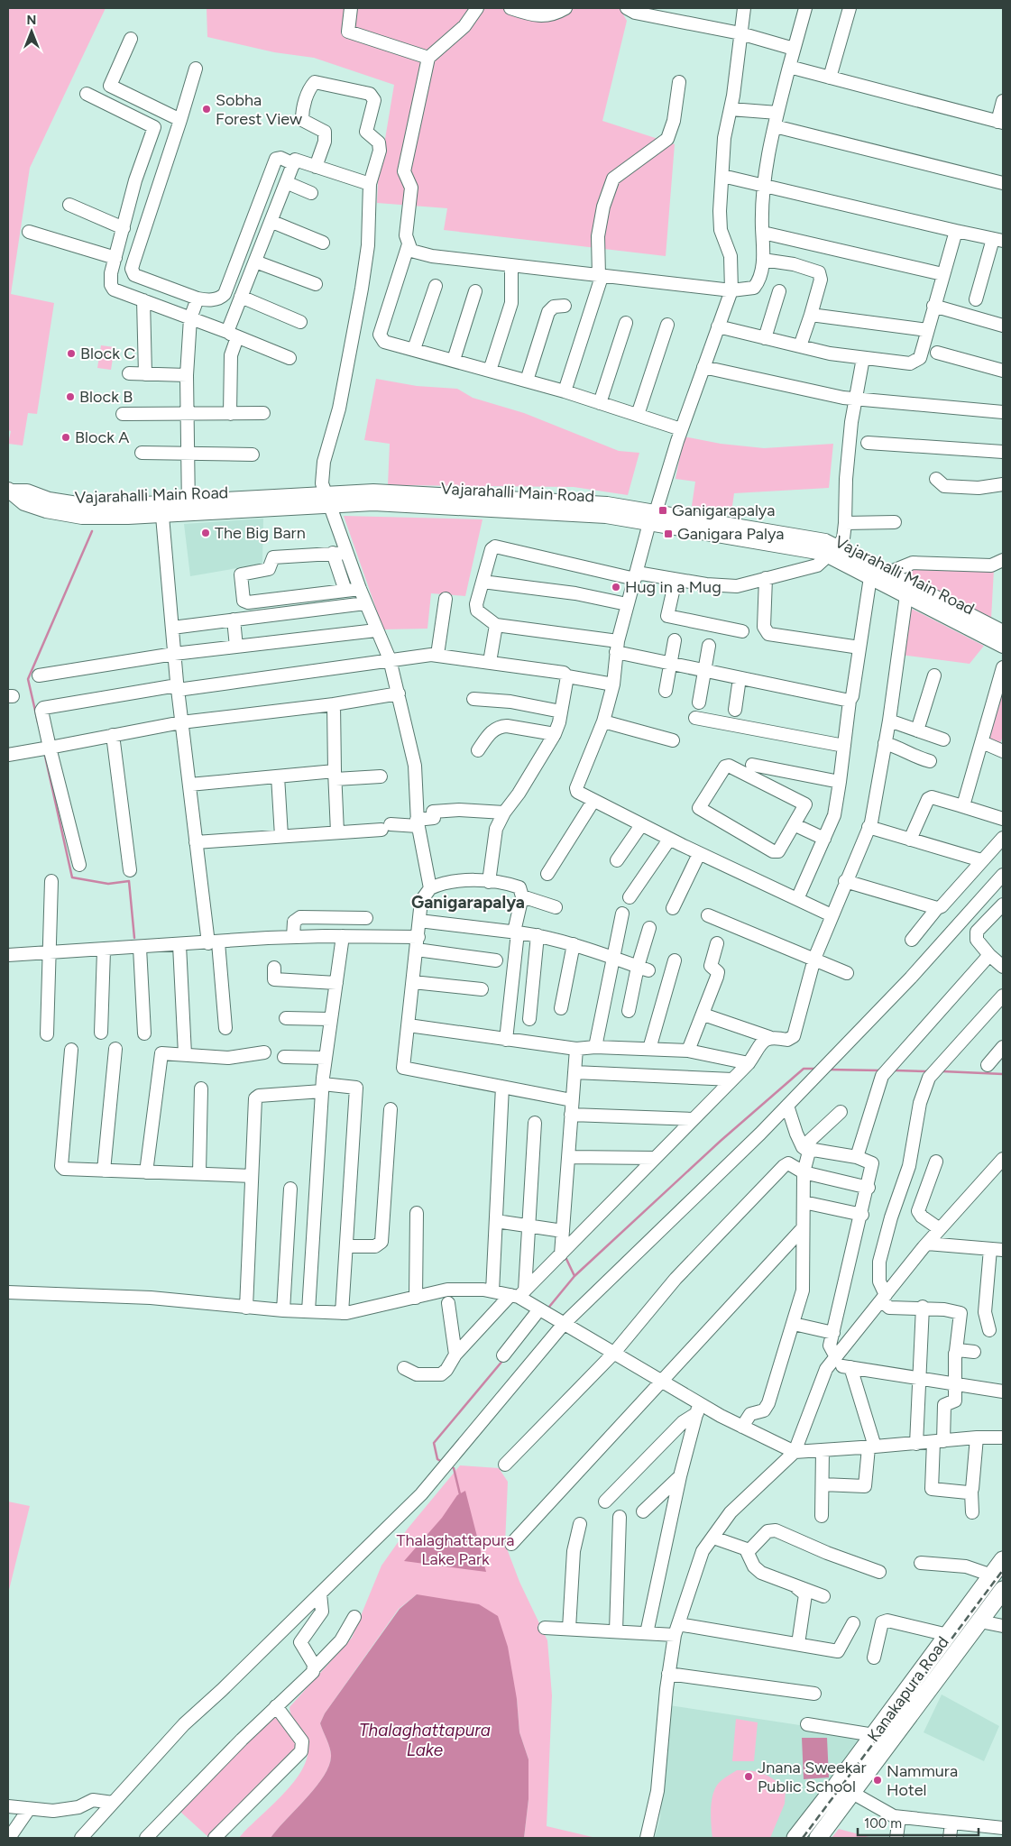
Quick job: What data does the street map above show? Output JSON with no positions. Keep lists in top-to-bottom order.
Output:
{
  "streets": {
    "highway": ["Kanakapura Road"],
    "main road": ["Vajarahalli Main Road"]
  },
  "districts": ["Ganigarapalya"],
  "water": ["Thalaghattapura Lake"],
  "parks": ["Thalaghattapura Lake Park"],
  "places": {
    "other": [
      "Sobha Forest View",
      "Block C",
      "Block B",
      "Block A",
      "The Big Barn",
      "Hug in a Mug",
      "Jnana Sweekar Public School",
      "Nammura Hotel"
    ],
    "transit": ["Ganigarapalya", "Ganigara Palya"]
  },
  "scale_bar": "100 m",
  "north": "top"
}
